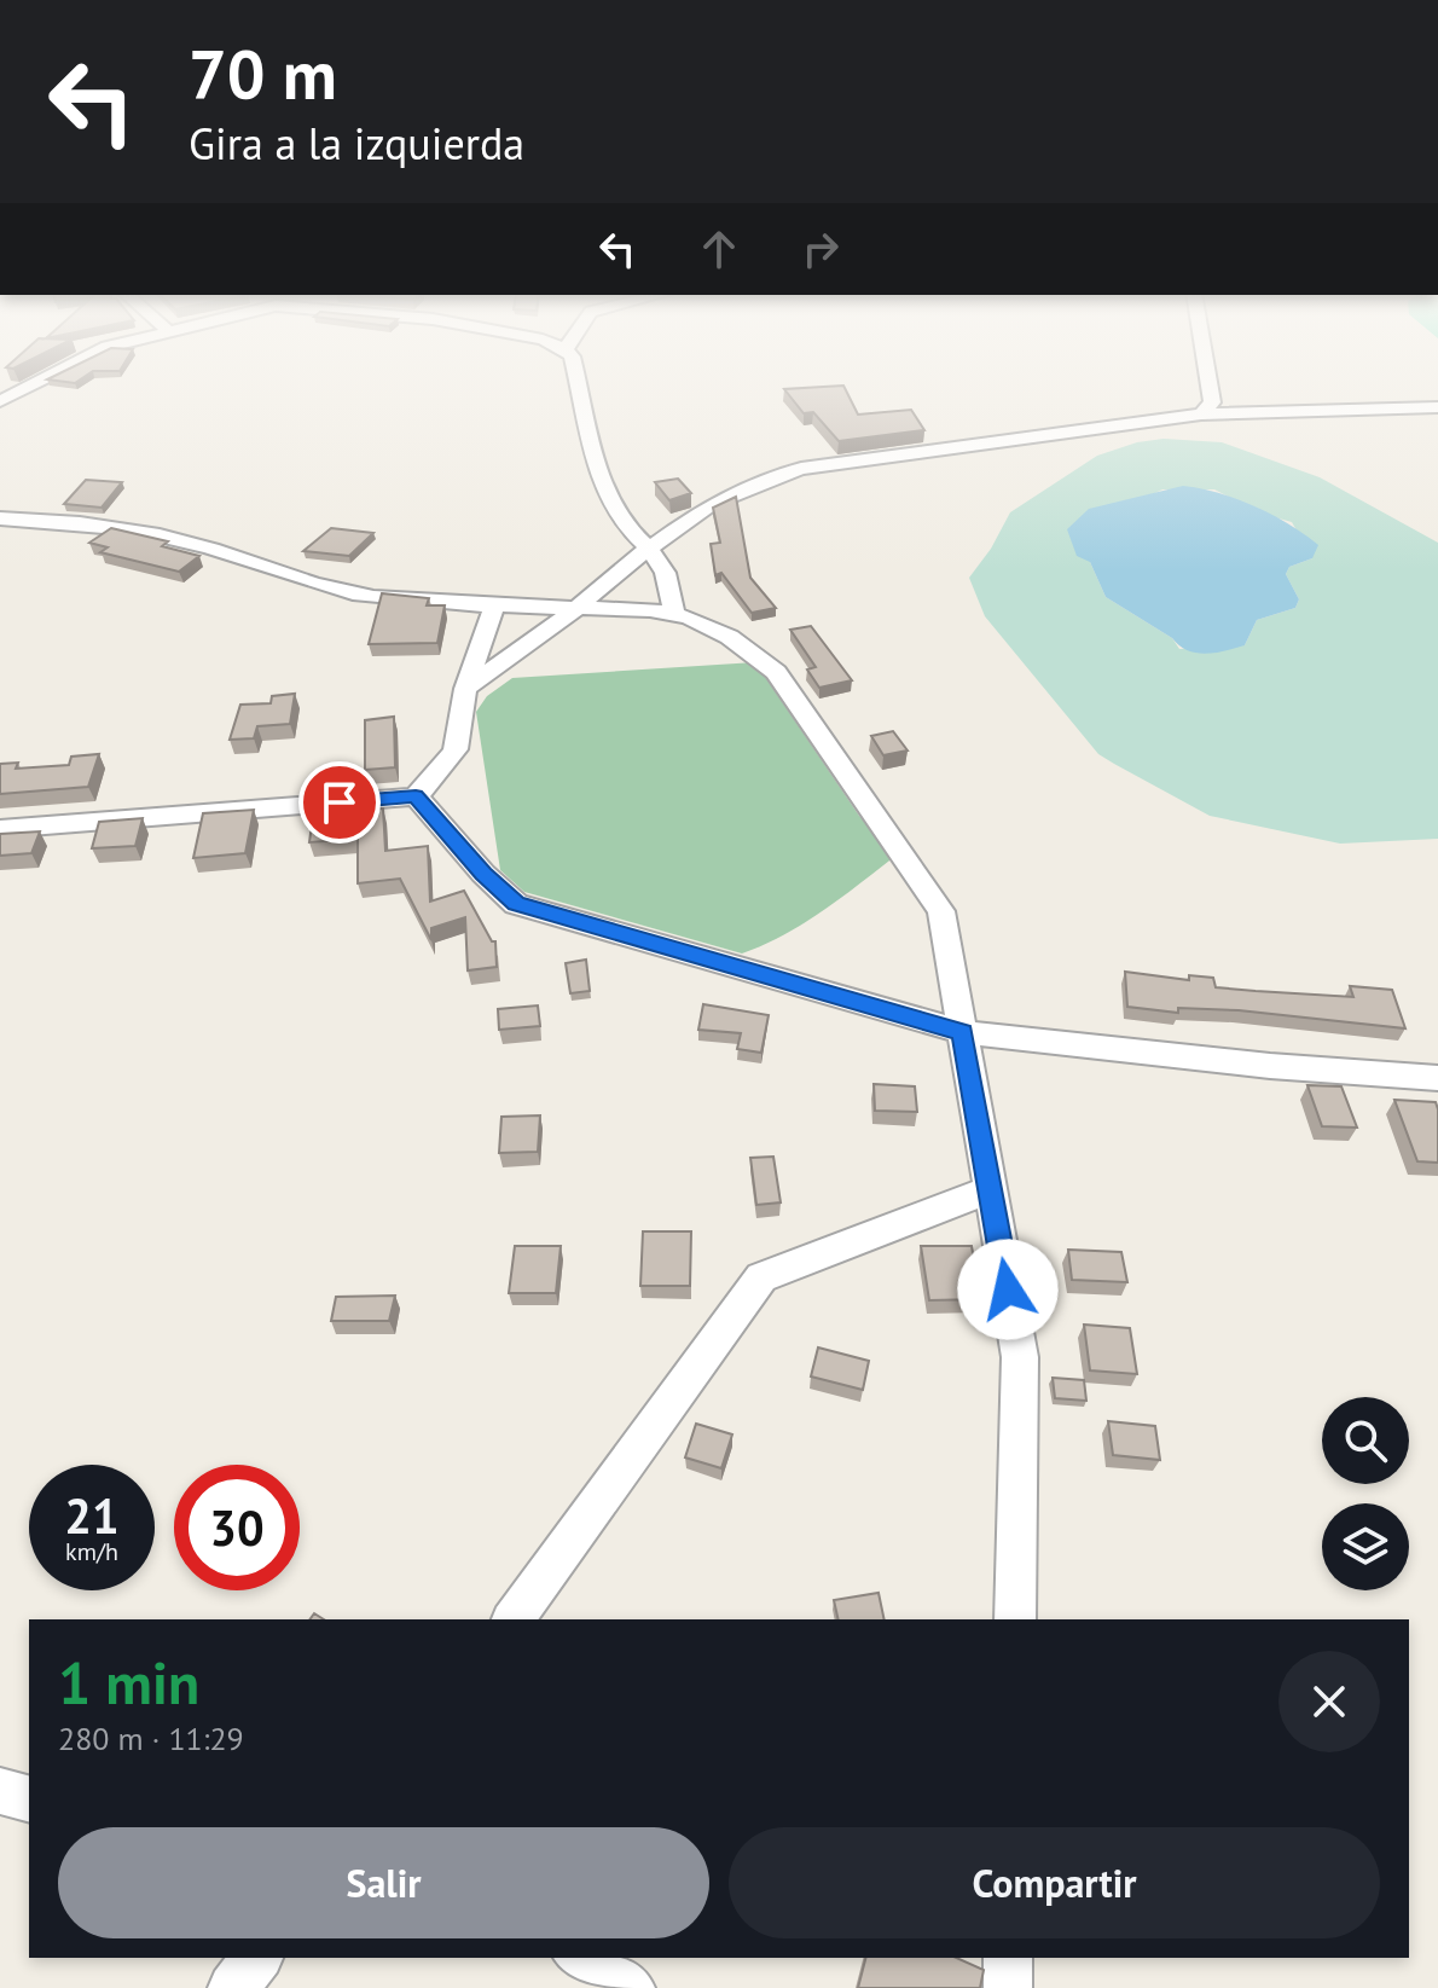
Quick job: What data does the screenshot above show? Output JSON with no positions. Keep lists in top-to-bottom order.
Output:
{
  "page": {
    "turn": ["70 m", "Gira a la izquierda"],
    "speed": "21 km/h",
    "limit": "30",
    "heading": ["1 min", "280 m · 11:29"],
    "buttons": ["Salir", "Compartir"]
  }
}
